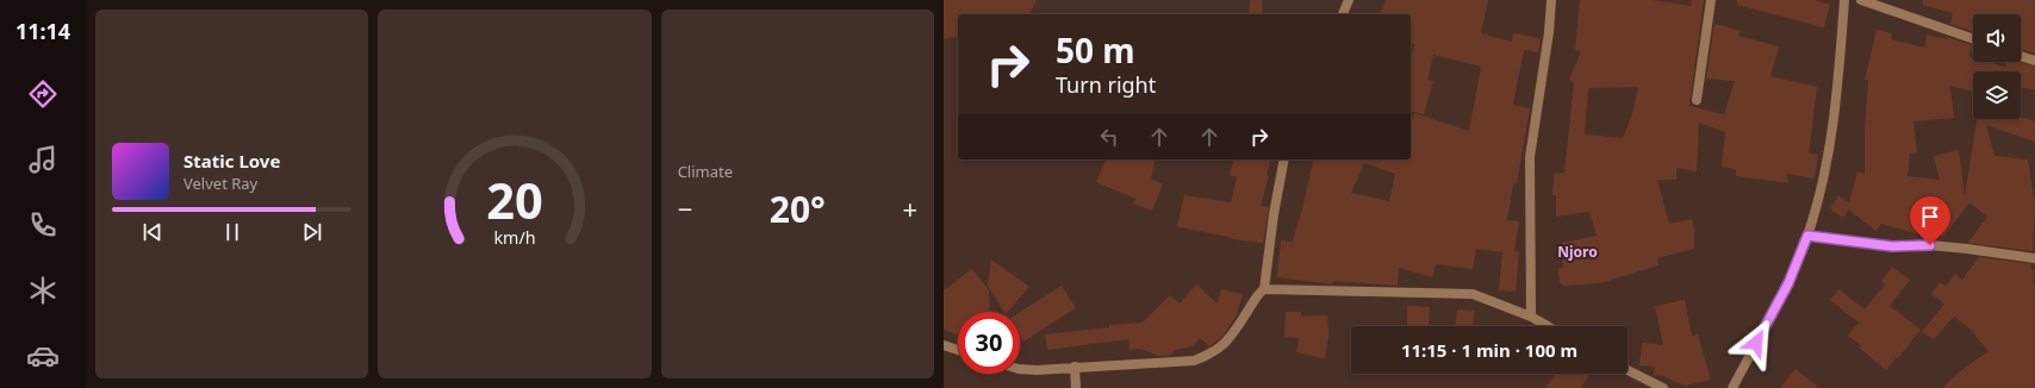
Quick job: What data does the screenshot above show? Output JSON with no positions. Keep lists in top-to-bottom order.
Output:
{
  "districts": ["Njoro"],
  "page": {
    "tabs": "11:14",
    "tile": "Climate",
    "turn": ["50 m", "Turn right"],
    "song": ["Static Love", "Velvet Ray"],
    "heat": ["−", "20°", "+"],
    "limit": "30",
    "trip": "11:15 · 1 min · 100 m",
    "gauge": ["20", "km/h"]
  }
}
